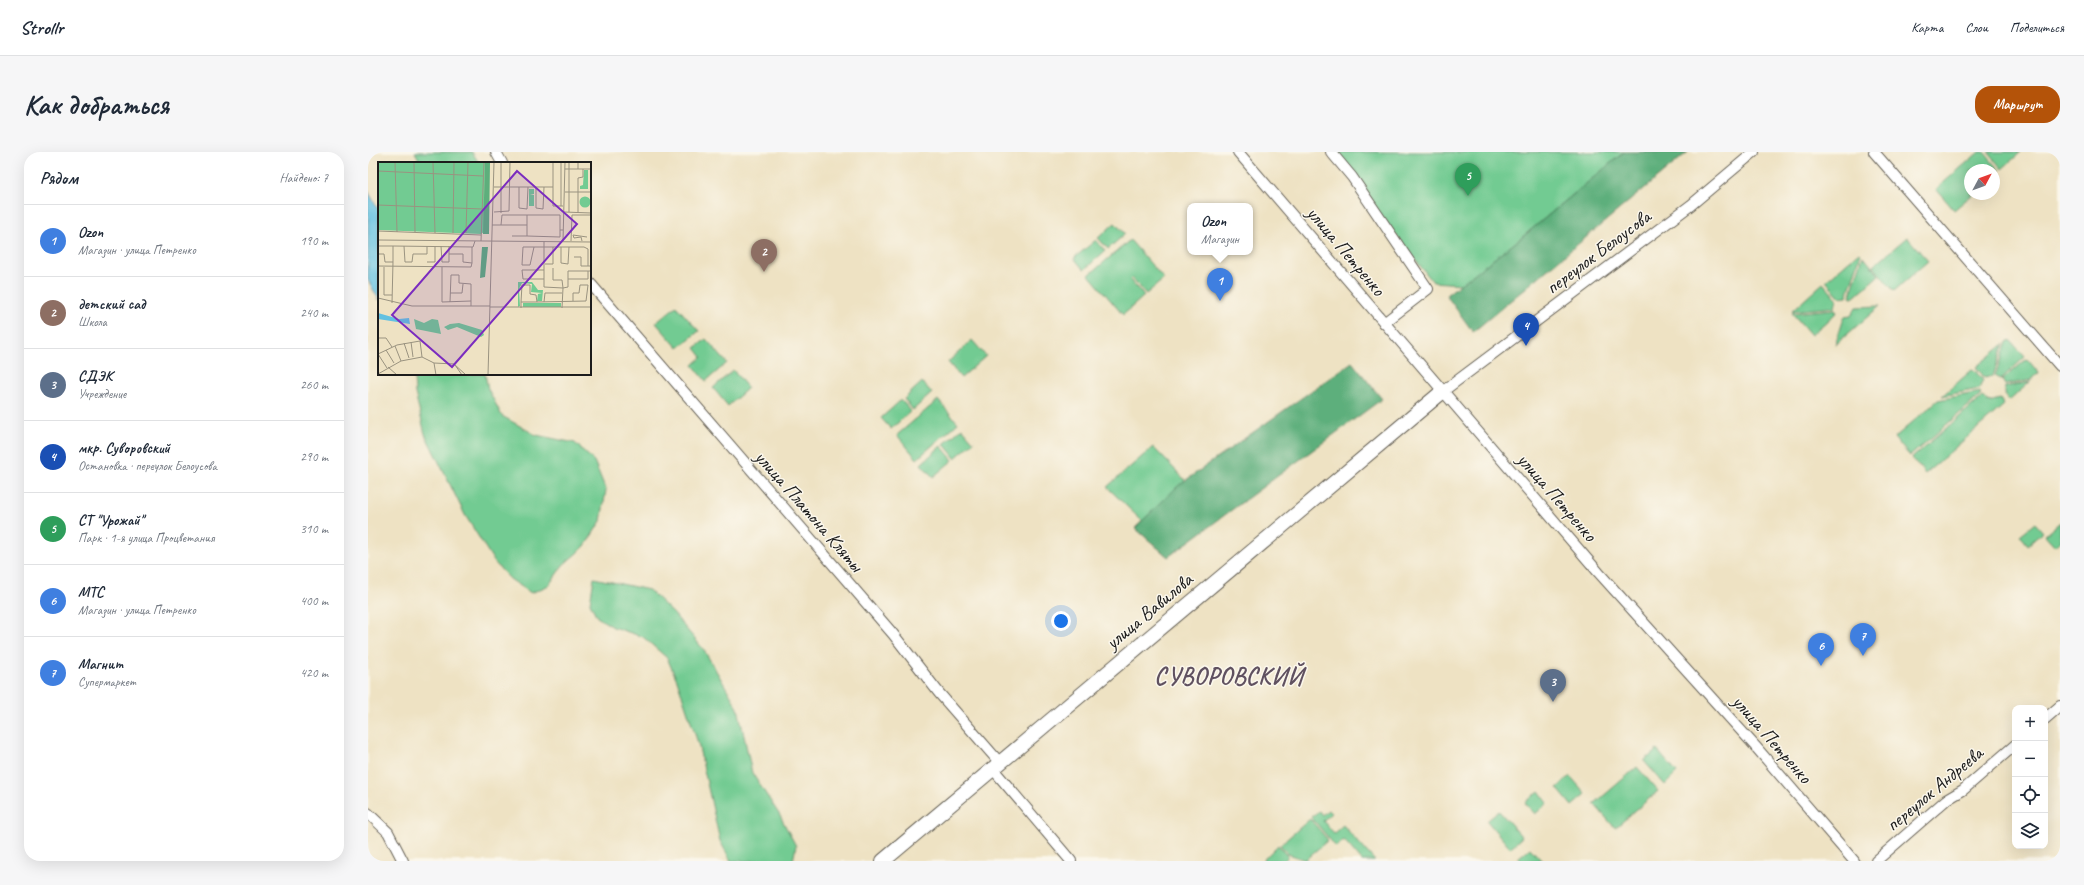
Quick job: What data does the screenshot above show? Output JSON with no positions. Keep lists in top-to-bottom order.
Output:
{
  "streets": {
    "street": [
      "улица Петренко",
      "переулок Белоусова",
      "улица Платона Кляты",
      "улица Вавилова",
      "переулок Андреева"
    ]
  },
  "crossings": [
    ["улица Петренко", "переулок Белоусова"],
    ["улица Петренко", "улица Вавилова"],
    ["переулок Белоусова", "улица Вавилова"],
    ["улица Платона Кляты", "улица Вавилова"]
  ],
  "districts": ["СУВОРОВСКИЙ"],
  "north": "top right",
  "page": {
    "header": "Strollr",
    "nav": ["Карта", "Слои", "Поделиться"],
    "buttons": "Маршрут",
    "title": "Как добраться",
    "heading": ["Рядом", "Найдено: 7"],
    "pins": [
      "5",
      "2",
      "1",
      "4",
      "7",
      "6",
      "3"
    ],
    "popup": ["Ozon", "Магазин"],
    "list": [
      {
        "mark": "1",
        "name": "Ozon",
        "note": "Магазин · улица Петренко",
        "value": "190 m"
      },
      {
        "mark": "2",
        "name": "детский сад",
        "note": "Школа",
        "value": "240 m"
      },
      {
        "mark": "3",
        "name": "СДЭК",
        "note": "Учреждение",
        "value": "260 m"
      },
      {
        "mark": "4",
        "name": "мкр. Суворовский",
        "note": "Остановка · переулок Белоусова",
        "value": "290 m"
      },
      {
        "mark": "5",
        "name": "СТ \"Урожай\"",
        "note": "Парк · 1-я улица Процветания",
        "value": "310 m"
      },
      {
        "mark": "6",
        "name": "МТС",
        "note": "Магазин · улица Петренко",
        "value": "400 m"
      },
      {
        "mark": "7",
        "name": "Магнит",
        "note": "Супермаркет",
        "value": "420 m"
      }
    ],
    "map_buttons": ["+", "−"]
  }
}
